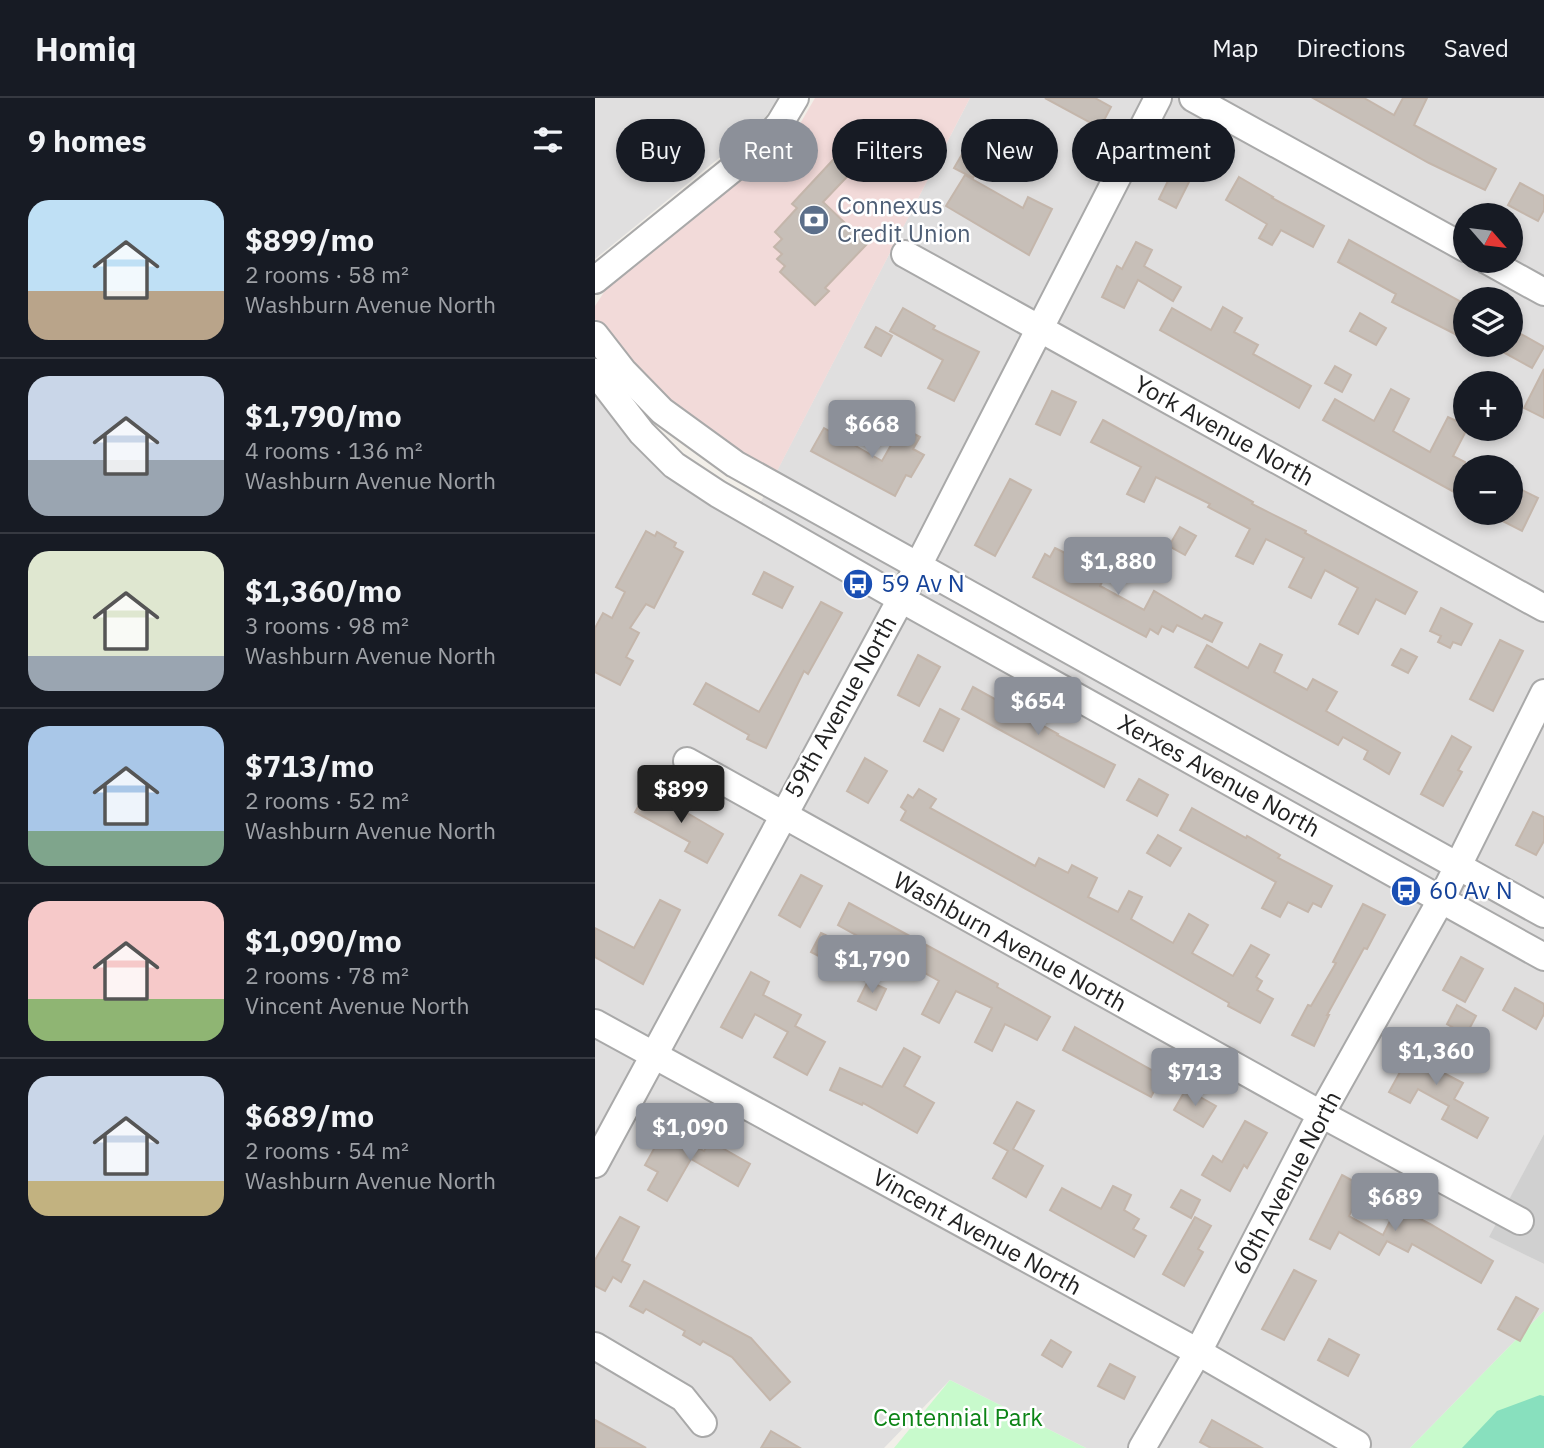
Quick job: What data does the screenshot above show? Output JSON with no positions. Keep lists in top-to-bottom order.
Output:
{
  "streets": {
    "street": [
      "York Avenue North",
      "59th Avenue North",
      "Xerxes Avenue North",
      "Washburn Avenue North",
      "60th Avenue North",
      "Vincent Avenue North"
    ]
  },
  "crossings": [
    ["York Avenue North", "59th Avenue North"],
    ["59th Avenue North", "Xerxes Avenue North"],
    ["59th Avenue North", "Washburn Avenue North"],
    ["59th Avenue North", "Vincent Avenue North"],
    ["Xerxes Avenue North", "60th Avenue North"],
    ["Washburn Avenue North", "60th Avenue North"],
    ["60th Avenue North", "Vincent Avenue North"]
  ],
  "parks": ["Centennial Park"],
  "places": {
    "bank": ["Connexus Credit Union"],
    "bus stop": ["59 Av N", "60 Av N"]
  },
  "north": "bottom right",
  "page": {
    "header": "Homiq",
    "nav": ["Map", "Directions", "Saved"],
    "heading": "9 homes",
    "chip": [
      "Buy",
      "Rent",
      "Filters",
      "New",
      "Apartment"
    ],
    "list": [
      {
        "name": "$899/mo",
        "note": "2 rooms · 58 m² · Washburn Avenue North"
      },
      {
        "name": "$1,790/mo",
        "note": "4 rooms · 136 m² · Washburn Avenue North"
      },
      {
        "name": "$1,360/mo",
        "note": "3 rooms · 98 m² · Washburn Avenue North"
      },
      {
        "name": "$713/mo",
        "note": "2 rooms · 52 m² · Washburn Avenue North"
      },
      {
        "name": "$1,090/mo",
        "note": "2 rooms · 78 m² · Vincent Avenue North"
      },
      {
        "name": "$689/mo",
        "note": "2 rooms · 54 m² · Washburn Avenue North"
      }
    ],
    "map_buttons": ["+", "−"],
    "price": [
      "$668",
      "$1,880",
      "$654",
      "$899",
      "$1,790",
      "$1,360",
      "$713",
      "$1,090",
      "$689"
    ]
  }
}
